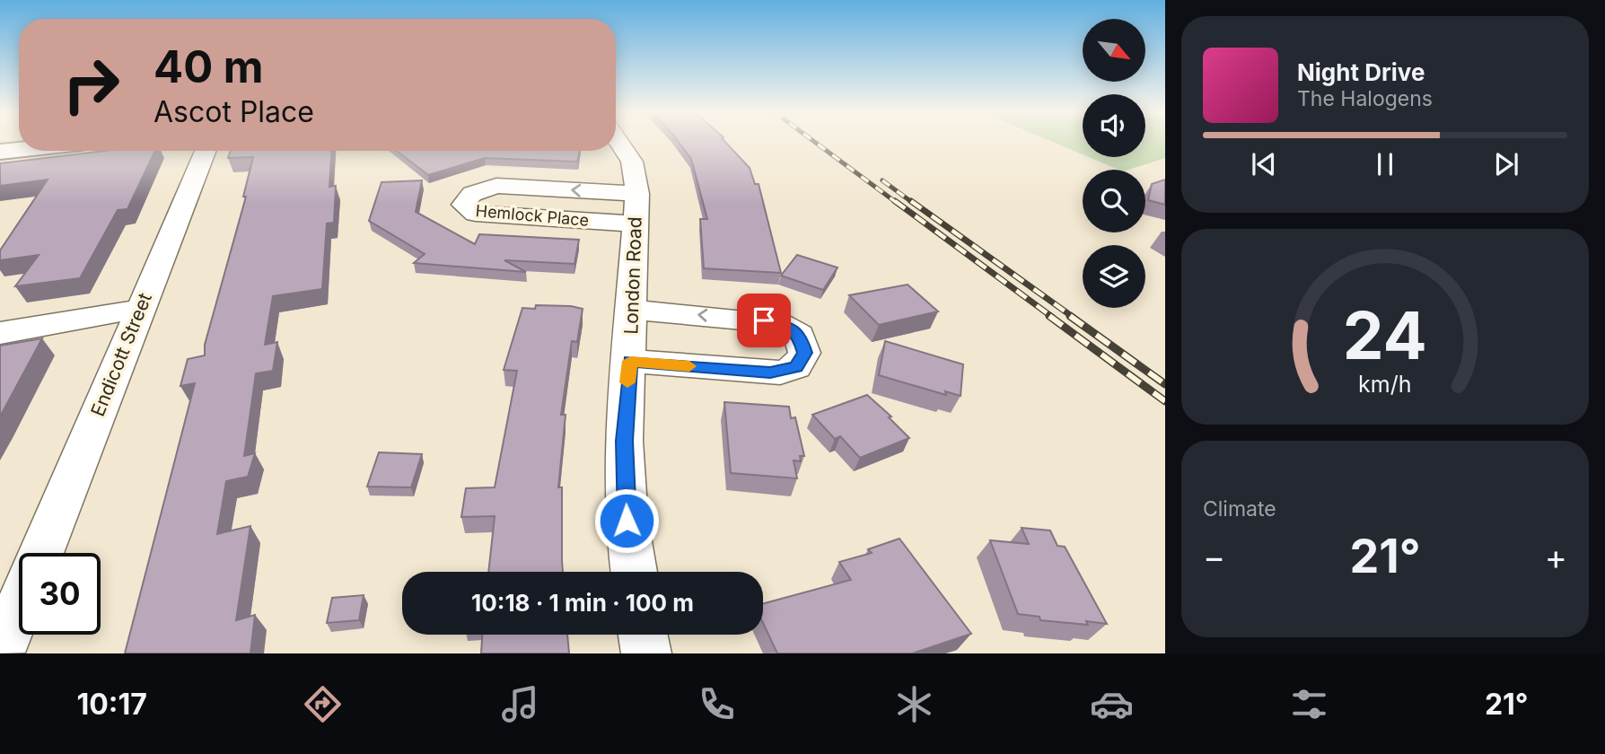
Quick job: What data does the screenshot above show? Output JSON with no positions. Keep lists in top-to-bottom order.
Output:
{
  "streets": {
    "street": ["Hemlock Place", "London Road", "Endicott Street"]
  },
  "crossings": [
    ["Hemlock Place", "London Road"]
  ],
  "north": "bottom right",
  "page": {
    "turn": ["40 m", "Ascot Place"],
    "song": ["Night Drive", "The Halogens"],
    "tile": "Climate",
    "heat": ["−", "21°", "+"],
    "limit": "30",
    "trip": "10:18 · 1 min · 100 m",
    "tabs": ["10:17", "21°"],
    "gauge": ["24", "km/h"]
  }
}
